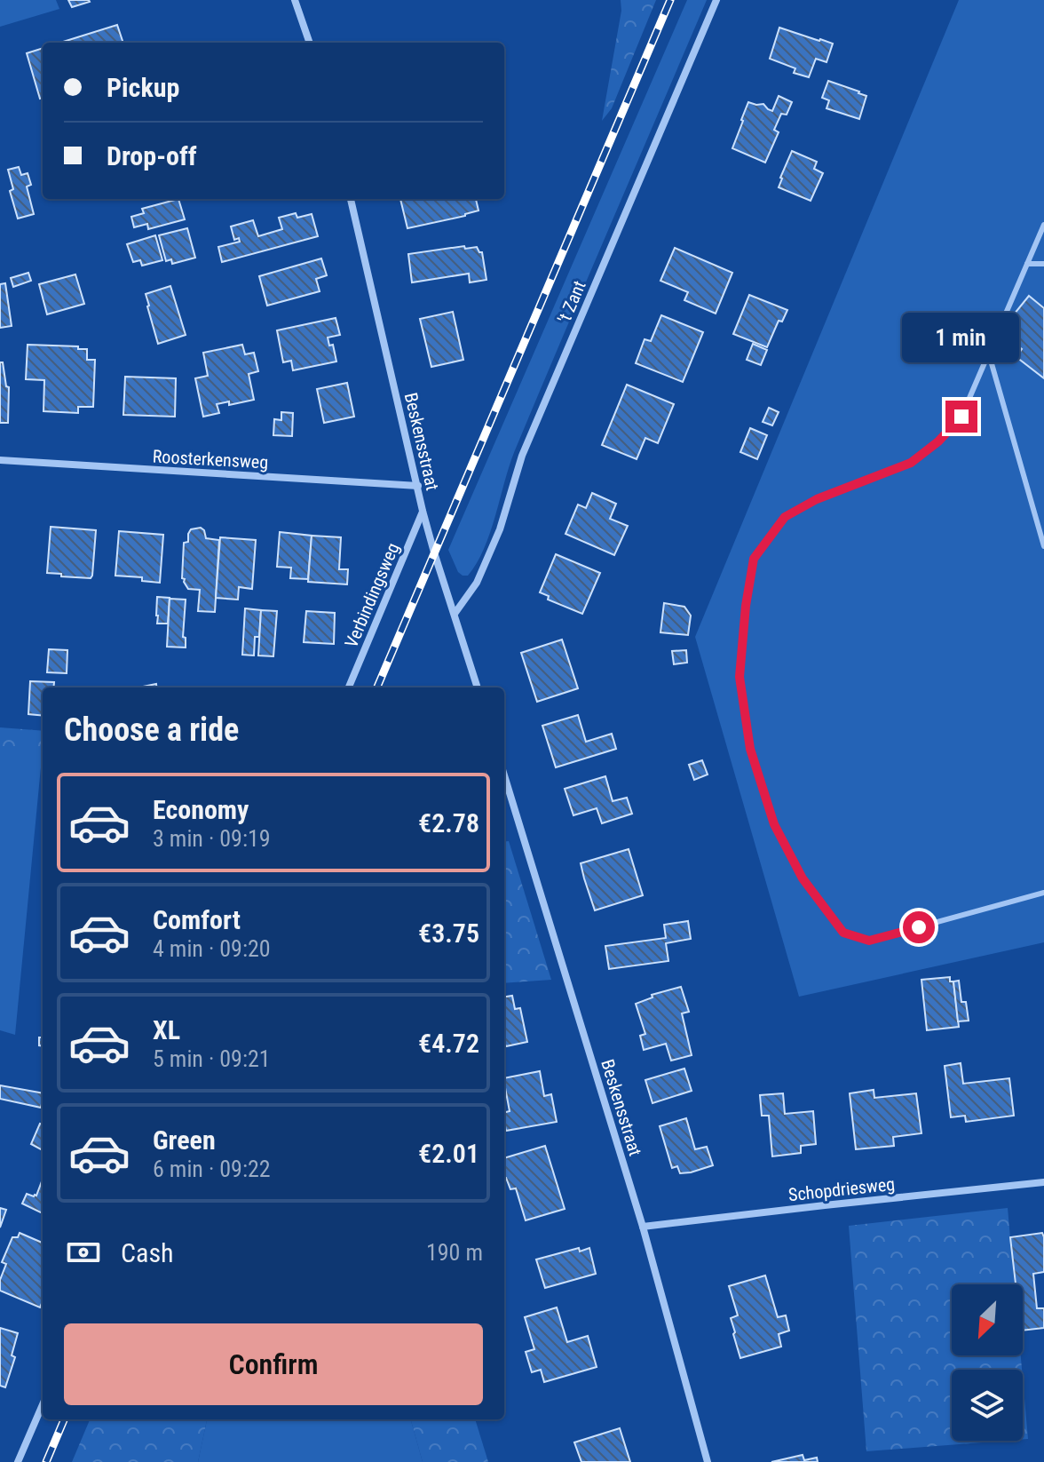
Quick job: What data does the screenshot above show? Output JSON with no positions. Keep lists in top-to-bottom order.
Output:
{
  "streets": {
    "street": [
      "'t Zant",
      "Beskensstraat",
      "Roosterkensweg",
      "Verbindingsweg",
      "Schopdriesweg"
    ]
  },
  "crossings": [
    ["'t Zant", "Beskensstraat"],
    ["Beskensstraat", "Roosterkensweg"],
    ["Beskensstraat", "Verbindingsweg"],
    ["Beskensstraat", "Schopdriesweg"]
  ],
  "north": "bottom left",
  "page": {
    "banner": ["Pickup", "Drop-off"],
    "bubble": "1 min",
    "heading": "Choose a ride",
    "list": [
      {
        "name": "Economy",
        "note": "3 min · 09:19",
        "value": "€2.78"
      },
      {
        "name": "Comfort",
        "note": "4 min · 09:20",
        "value": "€3.75"
      },
      {
        "name": "XL",
        "note": "5 min · 09:21",
        "value": "€4.72"
      },
      {
        "name": "Green",
        "note": "6 min · 09:22",
        "value": "€2.01"
      }
    ],
    "pay": ["Cash", "190 m"],
    "buttons": "Confirm"
  }
}
